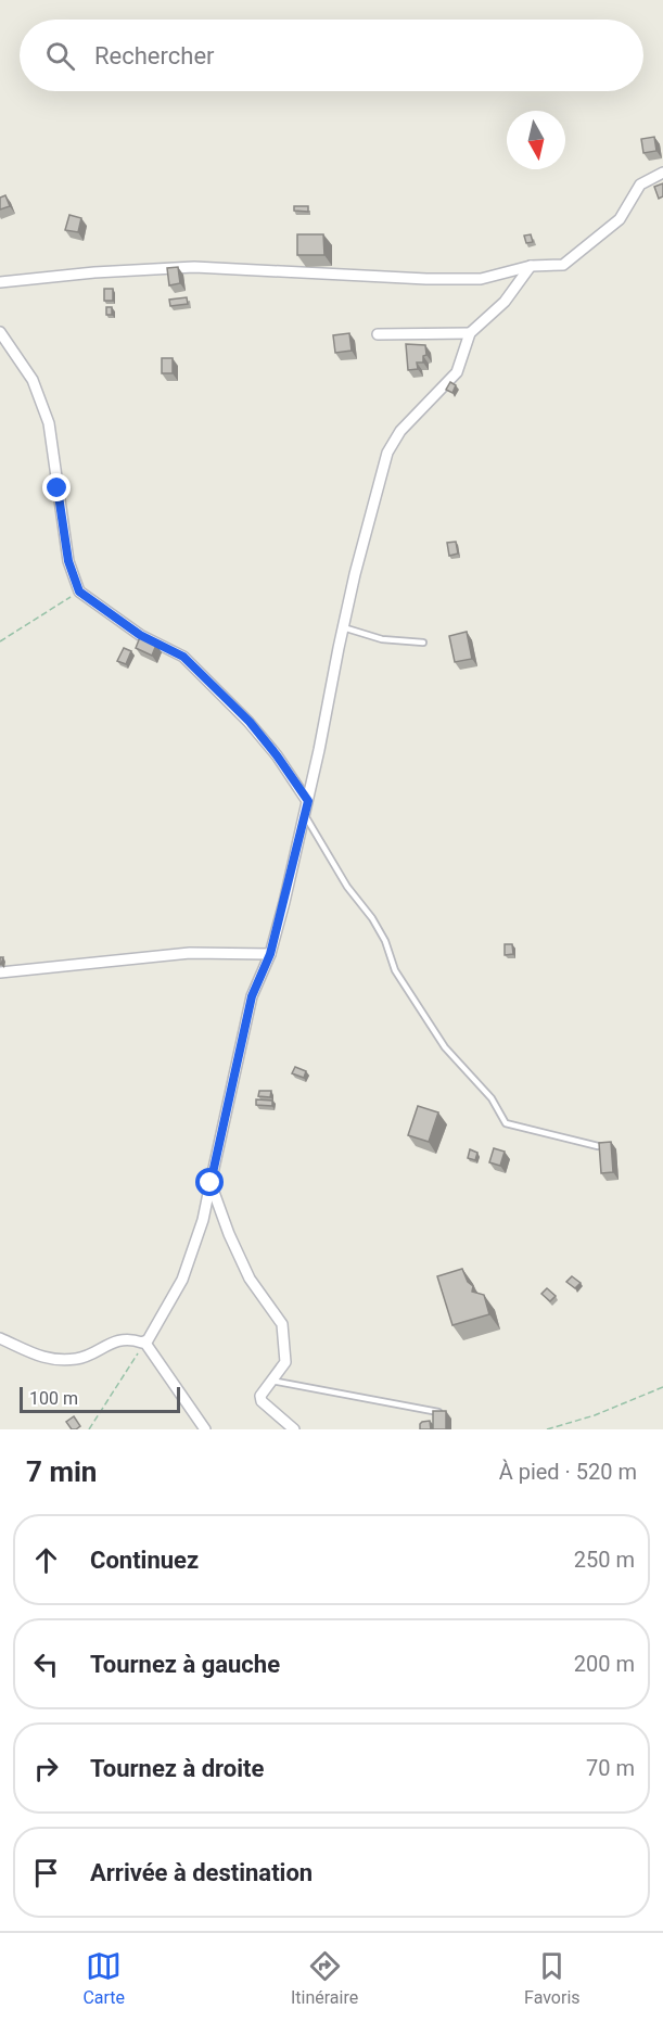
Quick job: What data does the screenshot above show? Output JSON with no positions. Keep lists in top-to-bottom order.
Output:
{
  "scale_bar": "100 m",
  "north": "bottom",
  "page": {
    "search": "Rechercher",
    "scale": "100 m",
    "heading": ["7 min", "À pied · 520 m"],
    "list": [
      ["Continuez", "250 m"],
      ["Tournez à gauche", "200 m"],
      ["Tournez à droite", "70 m"],
      "Arrivée à destination"
    ],
    "nav": ["Carte", "Itinéraire", "Favoris"]
  }
}
